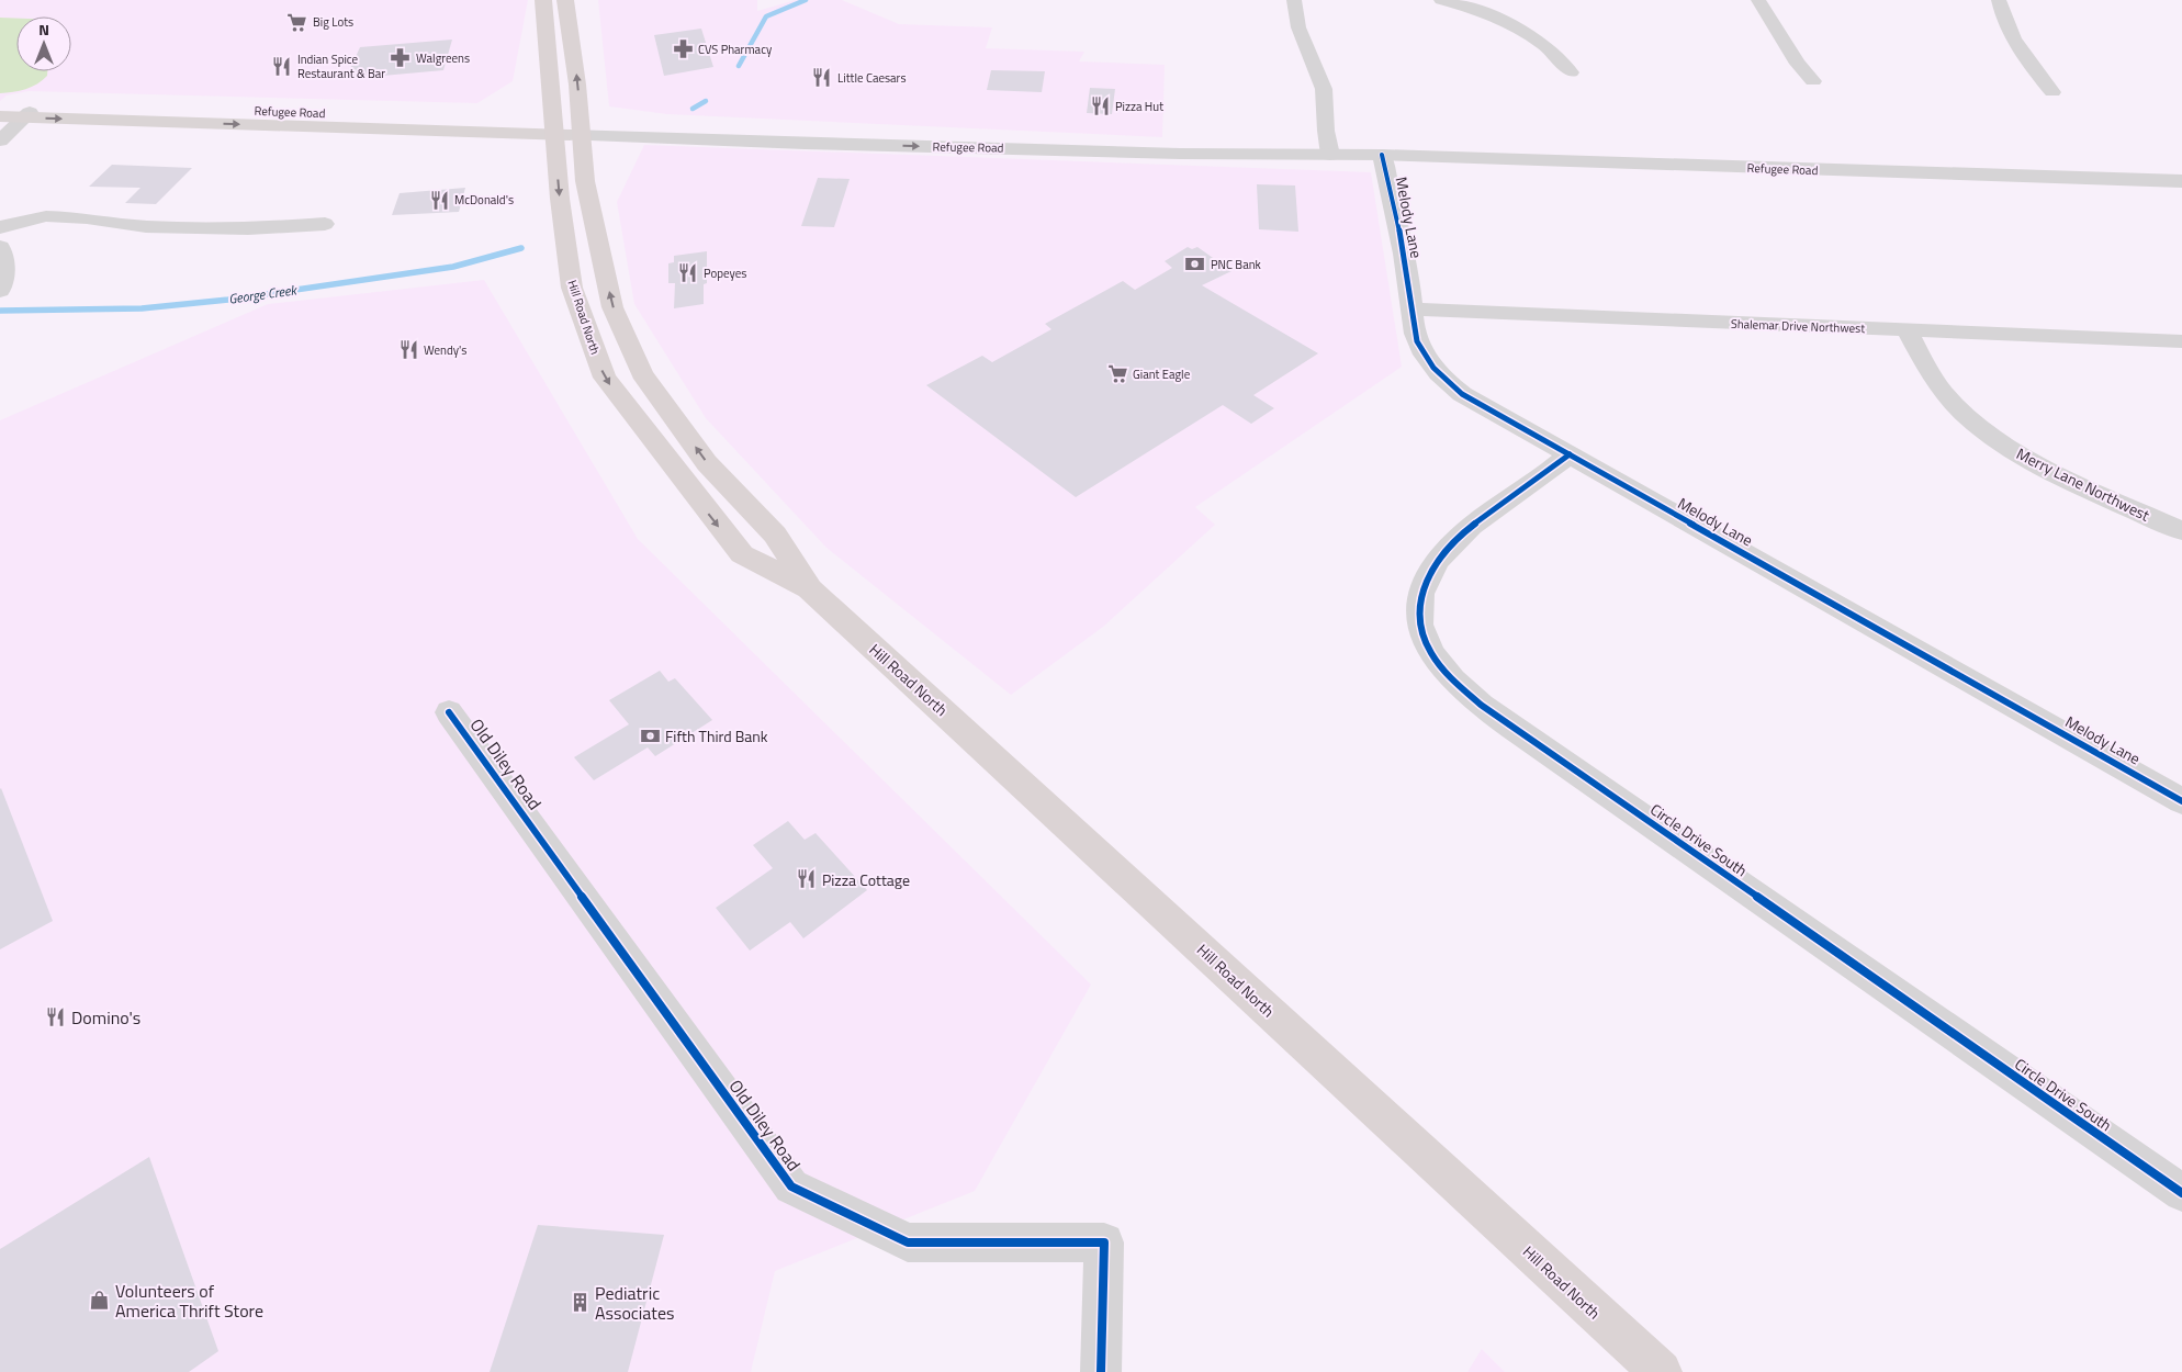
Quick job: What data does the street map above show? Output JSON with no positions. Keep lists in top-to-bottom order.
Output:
{
  "streets": {
    "highway": ["Hill Road North"],
    "main road": ["Refugee Road"],
    "street": [
      "Melody Lane",
      "Shalemar Drive Northwest",
      "Merry Lane Northwest",
      "Old Diley Road",
      "Circle Drive South"
    ]
  },
  "crossings": [
    ["Refugee Road", "Melody Lane"],
    ["Refugee Road", "Hill Road North"],
    ["Melody Lane", "Shalemar Drive Northwest"],
    ["Melody Lane", "Circle Drive South"],
    ["Shalemar Drive Northwest", "Merry Lane Northwest"]
  ],
  "water": ["George Creek"],
  "places": {
    "supermarket": ["Big Lots", "Giant Eagle"],
    "pharmacy": ["CVS Pharmacy", "Walgreens"],
    "restaurant": [
      "Indian Spice Restaurant & Bar",
      "Little Caesars",
      "Pizza Hut",
      "McDonald's",
      "Popeyes",
      "Wendy's",
      "Pizza Cottage",
      "Domino's"
    ],
    "bank": ["PNC Bank", "Fifth Third Bank"],
    "shop": ["Volunteers of America Thrift Store"],
    "building": ["Pediatric Associates"]
  },
  "north": "top"
}
